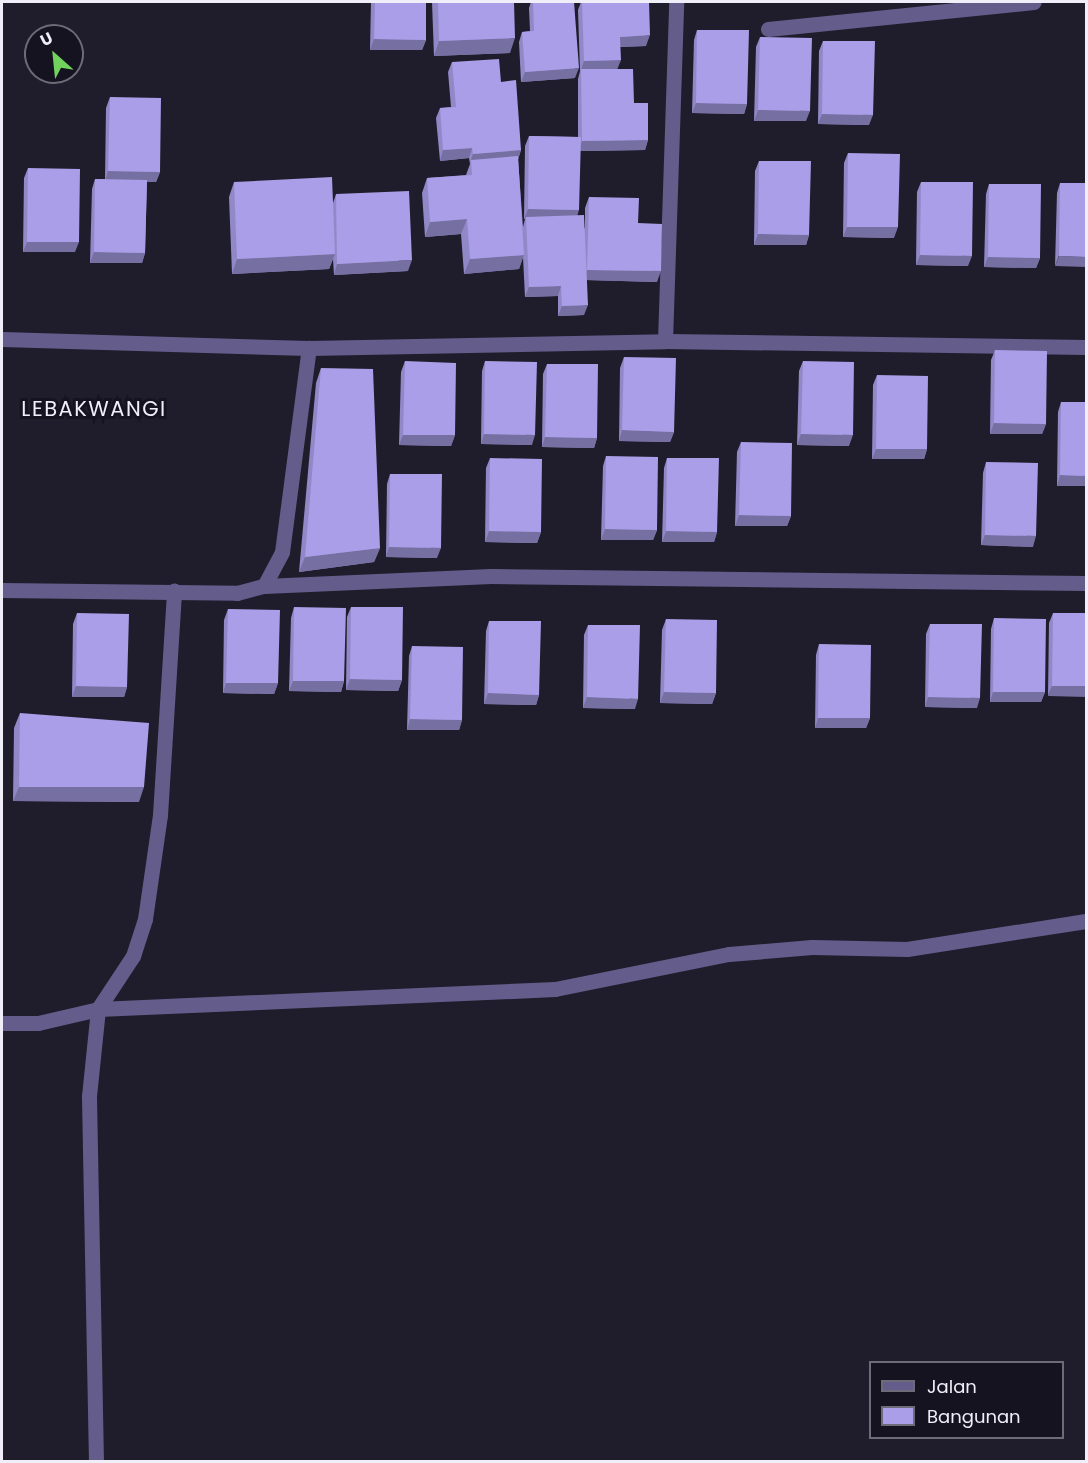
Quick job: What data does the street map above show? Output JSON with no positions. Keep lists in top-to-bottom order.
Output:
{
  "districts": ["LEBAKWANGI"],
  "legend": ["Jalan", "Bangunan"],
  "north": "top left"
}
